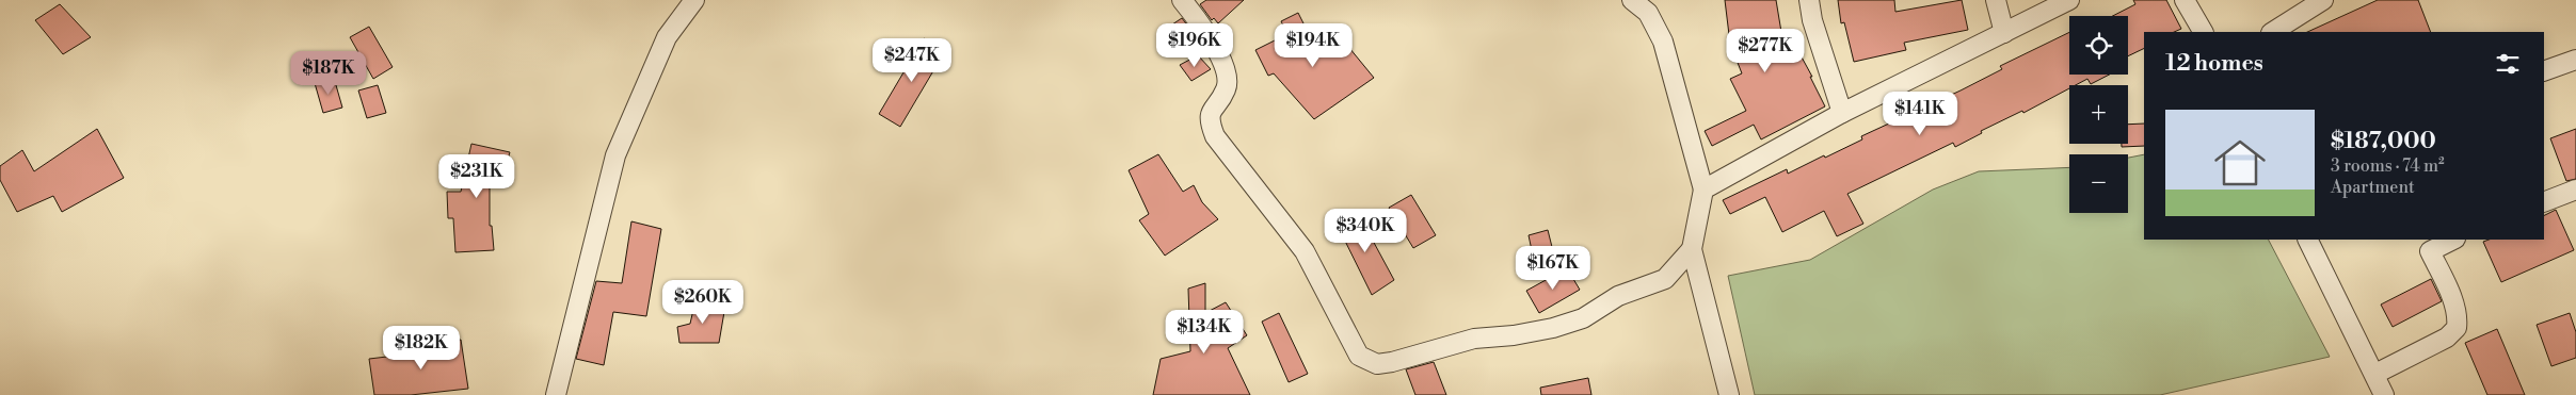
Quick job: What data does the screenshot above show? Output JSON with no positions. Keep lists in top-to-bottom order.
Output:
{
  "page": {
    "map_buttons": ["+", "−"],
    "price": [
      "$196K",
      "$194K",
      "$277K",
      "$247K",
      "$187K",
      "$141K",
      "$231K",
      "$340K",
      "$167K",
      "$260K",
      "$134K",
      "$182K"
    ],
    "heading": "12 homes",
    "list": [
      {
        "name": "$187,000",
        "note": "3 rooms · 74 m² · Apartment"
      }
    ]
  }
}
